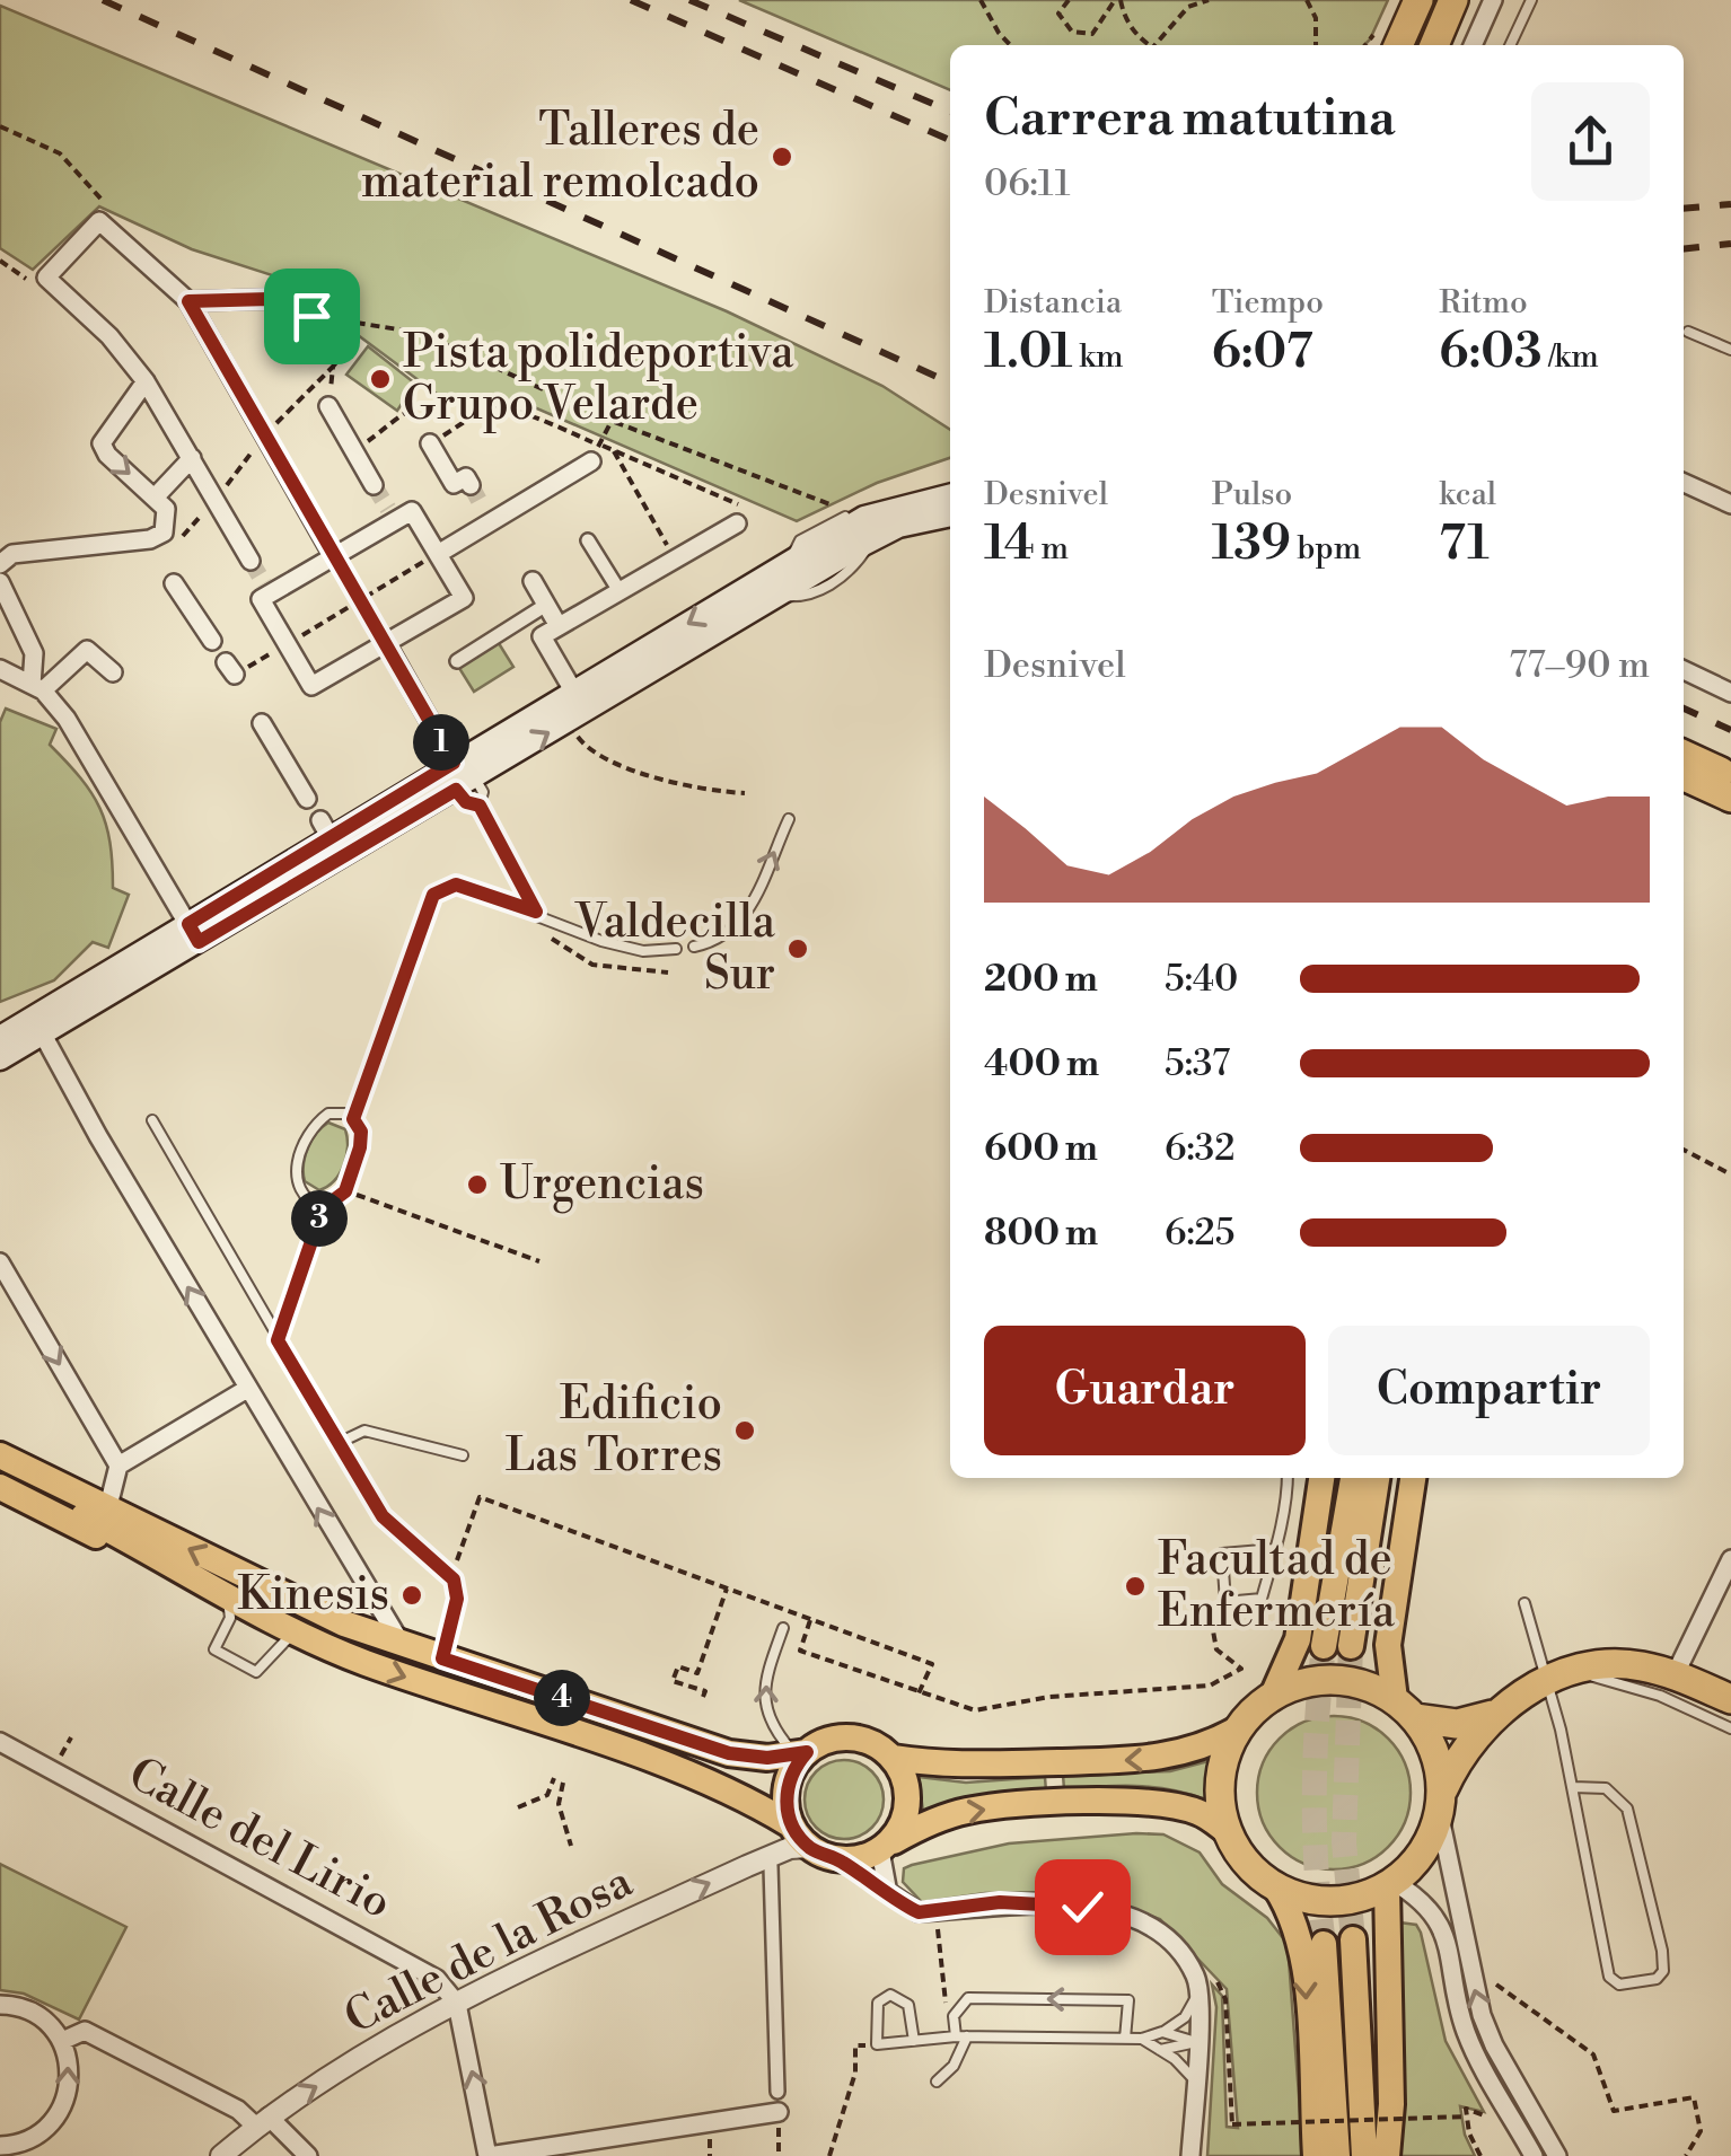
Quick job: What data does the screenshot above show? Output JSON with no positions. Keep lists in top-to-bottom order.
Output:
{
  "streets": {
    "street": ["Calle del Lirio", "Calle de la Rosa"]
  },
  "crossings": [
    ["Calle del Lirio", "Calle de la Rosa"]
  ],
  "one_way": ["Calle de la Rosa"],
  "places": [
    "Talleres de material remolcado",
    "Pista polideportiva Grupo Velarde",
    "Valdecilla Sur",
    "Urgencias",
    "Edificio Las Torres",
    "Facultad de Enfermería",
    "Kinesis"
  ],
  "page": {
    "heading": ["Carrera matutina", "06:11"],
    "stats": [
      ["Distancia", "1.01 km"],
      ["Tiempo", "6:07"],
      ["Ritmo", "6:03 /km"],
      ["Desnivel", "14 m"],
      ["Pulso", "139 bpm"],
      ["kcal", "71"]
    ],
    "chart": ["Desnivel", "77–90 m"],
    "pins": ["1", "3", "4"],
    "list": [
      {
        "name": "200 m",
        "note": "5:40"
      },
      {
        "name": "400 m",
        "note": "5:37"
      },
      {
        "name": "600 m",
        "note": "6:32"
      },
      {
        "name": "800 m",
        "note": "6:25"
      }
    ],
    "buttons": ["Guardar", "Compartir"]
  }
}
